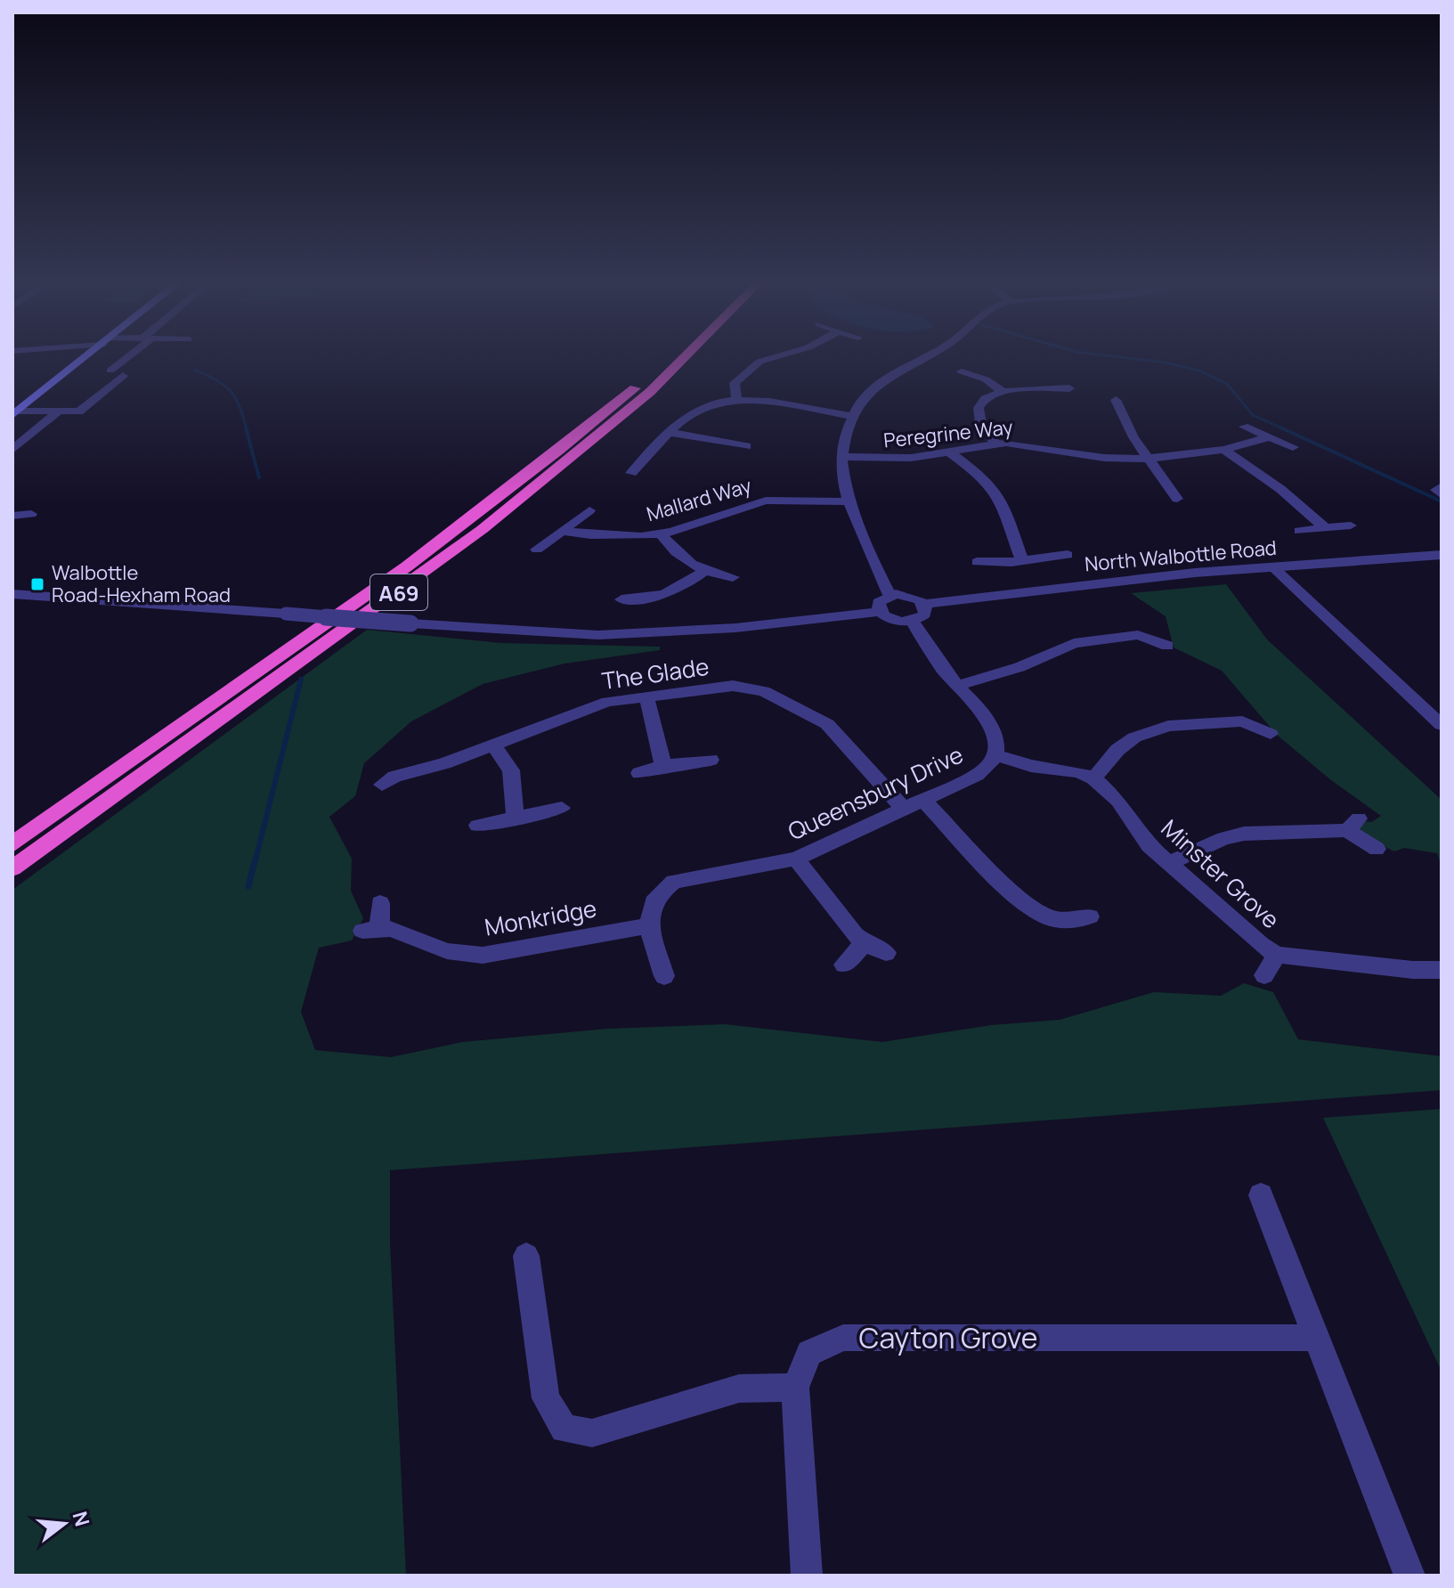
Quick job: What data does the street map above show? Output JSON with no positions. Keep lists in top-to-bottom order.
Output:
{
  "streets": {
    "highway": ["A69"],
    "street": [
      "Peregrine Way",
      "Mallard Way",
      "North Walbottle Road",
      "The Glade",
      "Queensbury Drive",
      "Minster Grove",
      "Monkridge",
      "Cayton Grove"
    ]
  },
  "crossings": [
    ["The Glade", "Queensbury Drive"],
    ["Queensbury Drive", "Minster Grove"],
    ["Queensbury Drive", "Monkridge"]
  ],
  "places": {
    "transit": ["Walbottle Road-Hexham Road"]
  },
  "north": "right"
}
